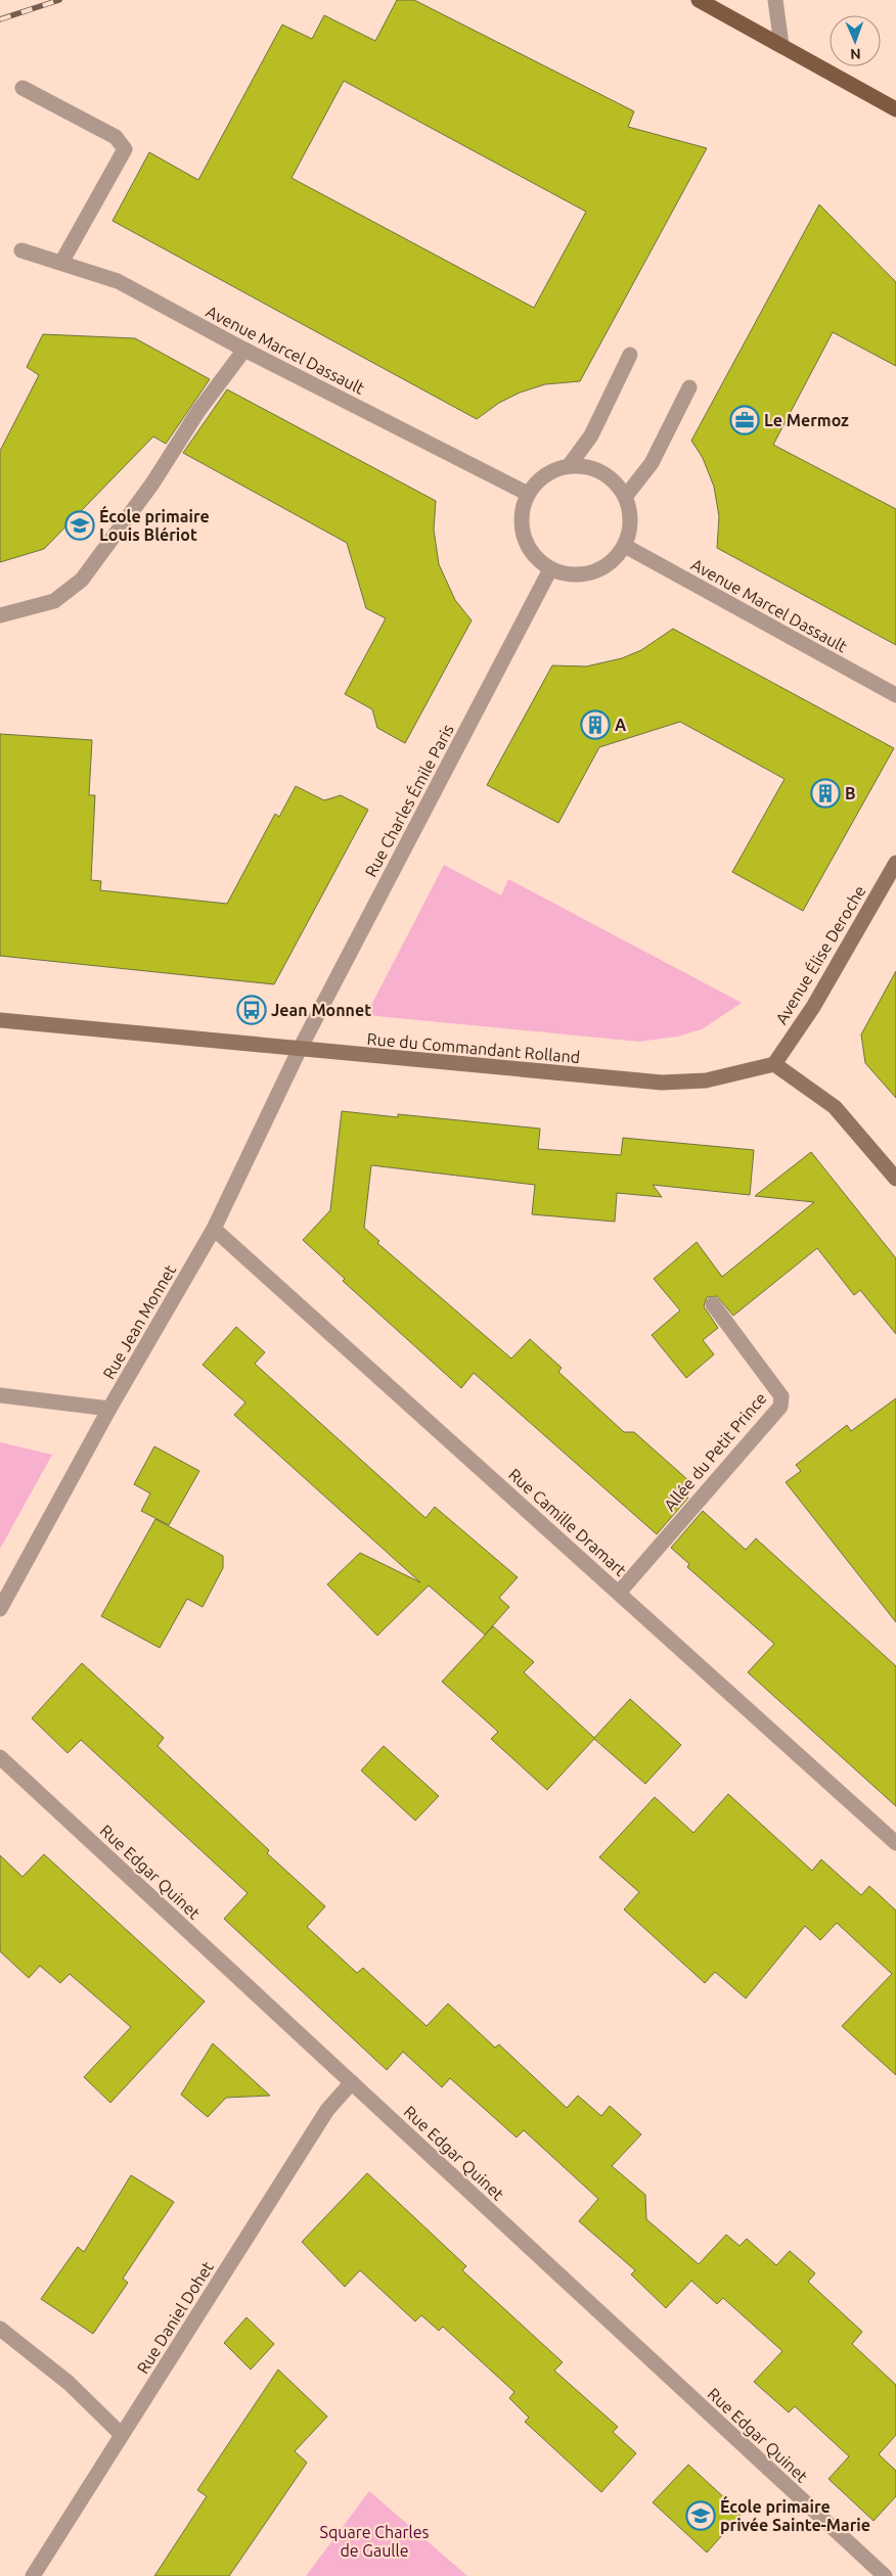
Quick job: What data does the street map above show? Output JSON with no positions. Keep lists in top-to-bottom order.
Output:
{
  "streets": {
    "street": [
      "Avenue Marcel Dassault",
      "Rue Charles Émile Paris",
      "Avenue Élise Deroche",
      "Rue du Commandant Rolland",
      "Rue Jean Monnet",
      "Allée du Petit Prince",
      "Rue Camille Dramart",
      "Rue Edgar Quinet",
      "Rue Daniel Dohet"
    ]
  },
  "crossings": [
    ["Avenue Marcel Dassault", "Rue Charles Émile Paris"],
    ["Rue Charles Émile Paris", "Rue du Commandant Rolland"],
    ["Rue Charles Émile Paris", "Rue Jean Monnet"],
    ["Avenue Élise Deroche", "Rue du Commandant Rolland"],
    ["Rue du Commandant Rolland", "Rue Jean Monnet"],
    ["Rue Jean Monnet", "Rue Camille Dramart"],
    ["Allée du Petit Prince", "Rue Camille Dramart"],
    ["Rue Edgar Quinet", "Rue Daniel Dohet"]
  ],
  "parks": ["Square Charles de Gaulle"],
  "places": {
    "office": ["Le Mermoz"],
    "school or university": ["École primaire Louis Blériot", "École primaire privée Sainte-Marie"],
    "building": ["A", "B"],
    "bus stop": ["Jean Monnet"]
  },
  "north": "bottom"
}
